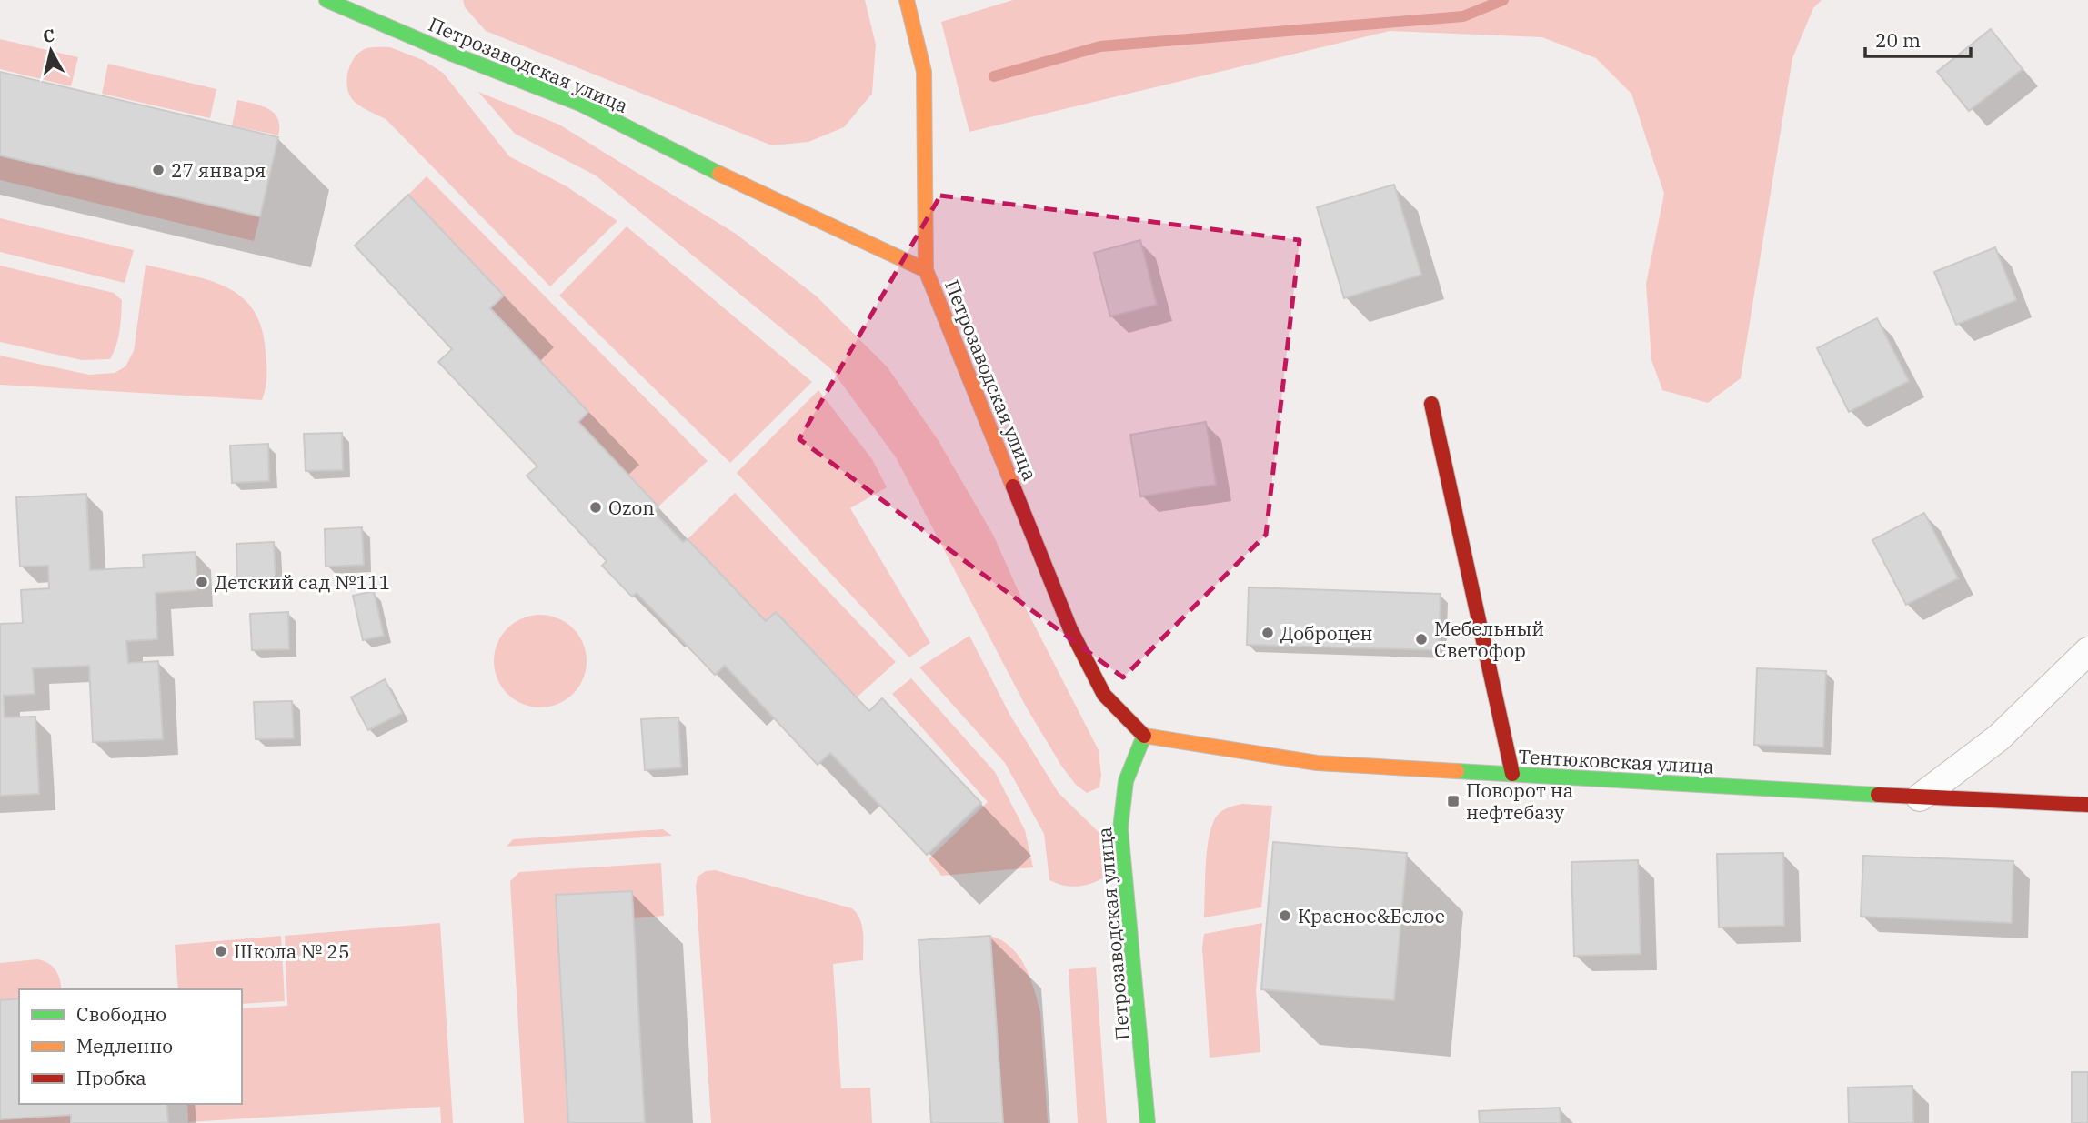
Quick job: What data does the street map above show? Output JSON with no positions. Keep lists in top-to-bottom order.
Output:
{
  "streets": {
    "street": ["Петрозаводская улица", "Тентюковская улица"]
  },
  "crossings": [
    ["Петрозаводская улица", "Тентюковская улица"]
  ],
  "places": {
    "other": [
      "27 января",
      "Ozon",
      "Детский сад №111",
      "Доброцен",
      "Мебельный Светофор",
      "Красное&Белое",
      "Школа № 25"
    ],
    "transit": ["Поворот на нефтебазу"]
  },
  "legend": ["Свободно", "Медленно", "Пробка"],
  "scale_bar": "20 m",
  "north": "top"
}
